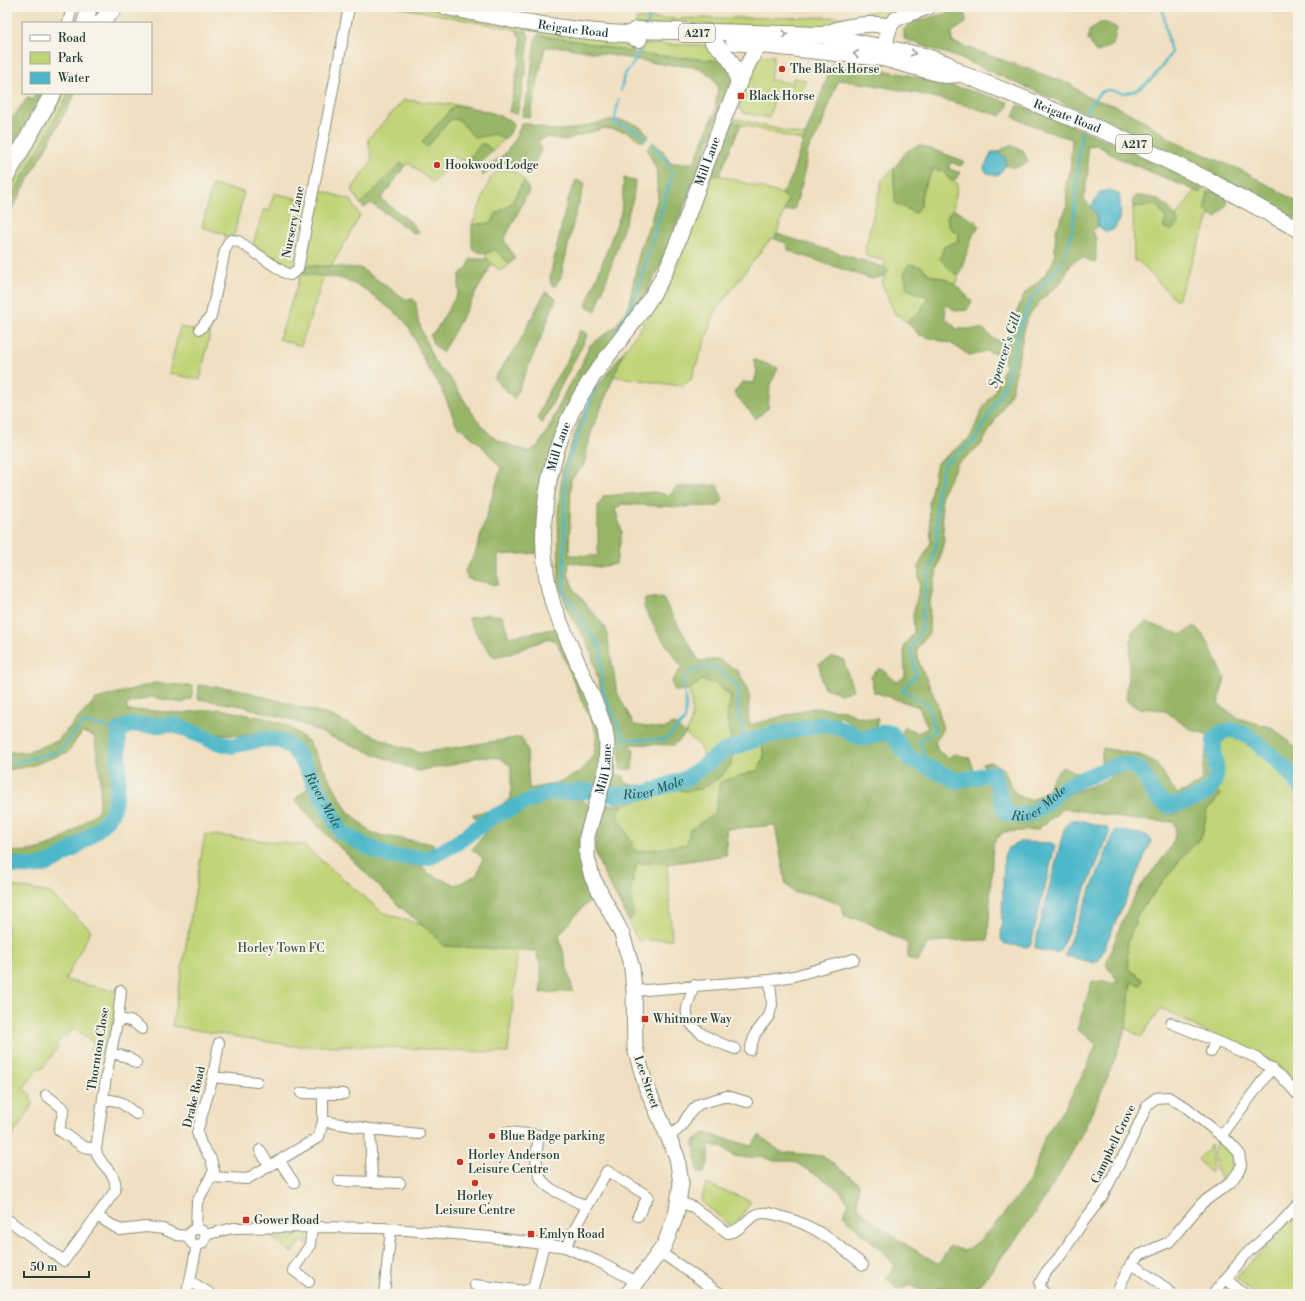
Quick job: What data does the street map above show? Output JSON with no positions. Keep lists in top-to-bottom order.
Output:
{
  "streets": {
    "main road": ["Reigate Road", "A217"],
    "street": [
      "Mill Lane",
      "Nursery Lane",
      "Thornton Close",
      "Lee Street",
      "Drake Road",
      "Campbell Grove"
    ]
  },
  "crossings": [
    ["Reigate Road", "Mill Lane"],
    ["Mill Lane", "Lee Street"]
  ],
  "water": ["Spencer's Gill", "River Mole"],
  "parks": ["Horley Town FC"],
  "places": {
    "other": [
      "The Black Horse",
      "Hookwood Lodge",
      "Blue Badge parking",
      "Horley Anderson Leisure Centre",
      "Horley Leisure Centre"
    ],
    "transit": [
      "Black Horse",
      "Whitmore Way",
      "Gower Road",
      "Emlyn Road"
    ]
  },
  "legend": ["Road", "Park", "Water"],
  "scale_bar": "50 m"
}
